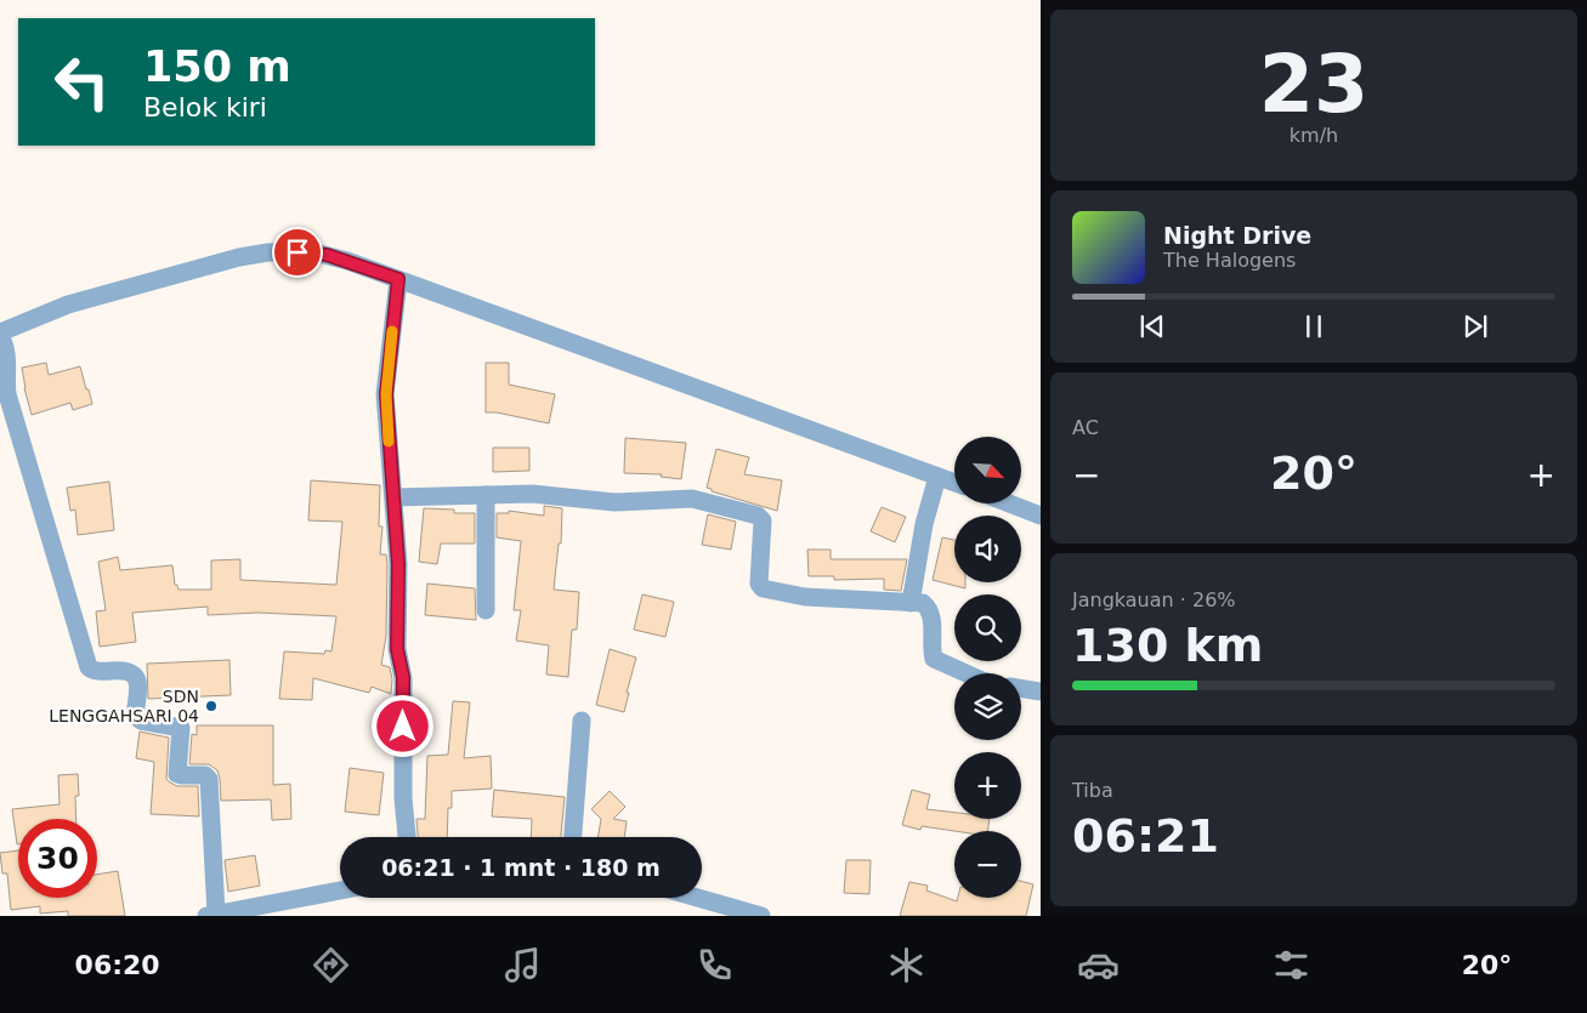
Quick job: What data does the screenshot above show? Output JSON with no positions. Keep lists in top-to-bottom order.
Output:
{
  "places": ["SDN LENGGAHSARI 04"],
  "north": "bottom right",
  "page": {
    "tile": [
      ["23", "km/h"],
      "AC",
      ["Jangkauan · 26%", "130 km"],
      ["Tiba", "06:21"]
    ],
    "turn": ["150 m", "Belok kiri"],
    "song": ["Night Drive", "The Halogens"],
    "map_buttons": ["+", "−"],
    "heat": ["−", "20°", "+"],
    "limit": "30",
    "trip": "06:21 · 1 mnt · 180 m",
    "tabs": ["06:20", "20°"]
  }
}
